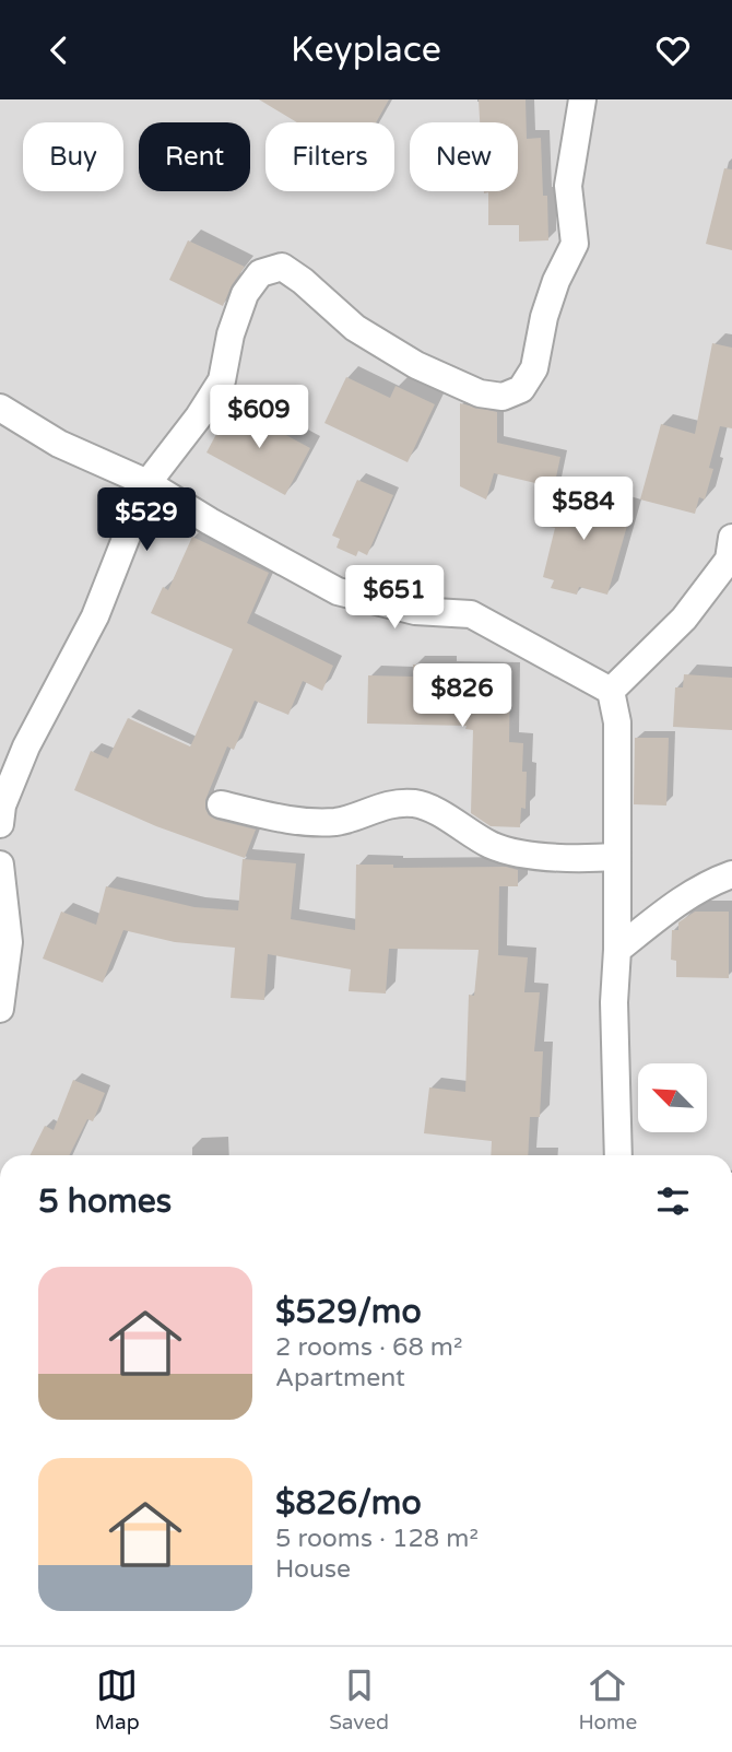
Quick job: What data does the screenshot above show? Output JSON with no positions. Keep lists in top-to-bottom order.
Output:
{
  "north": "top left",
  "page": {
    "header": "Keyplace",
    "chip": [
      "Buy",
      "Rent",
      "Filters",
      "New"
    ],
    "price": [
      "$609",
      "$584",
      "$529",
      "$651",
      "$826"
    ],
    "heading": "5 homes",
    "list": [
      {
        "name": "$529/mo",
        "note": "2 rooms · 68 m² · Apartment"
      },
      {
        "name": "$826/mo",
        "note": "5 rooms · 128 m² · House"
      }
    ],
    "tabs": ["Map", "Saved", "Home"]
  }
}
